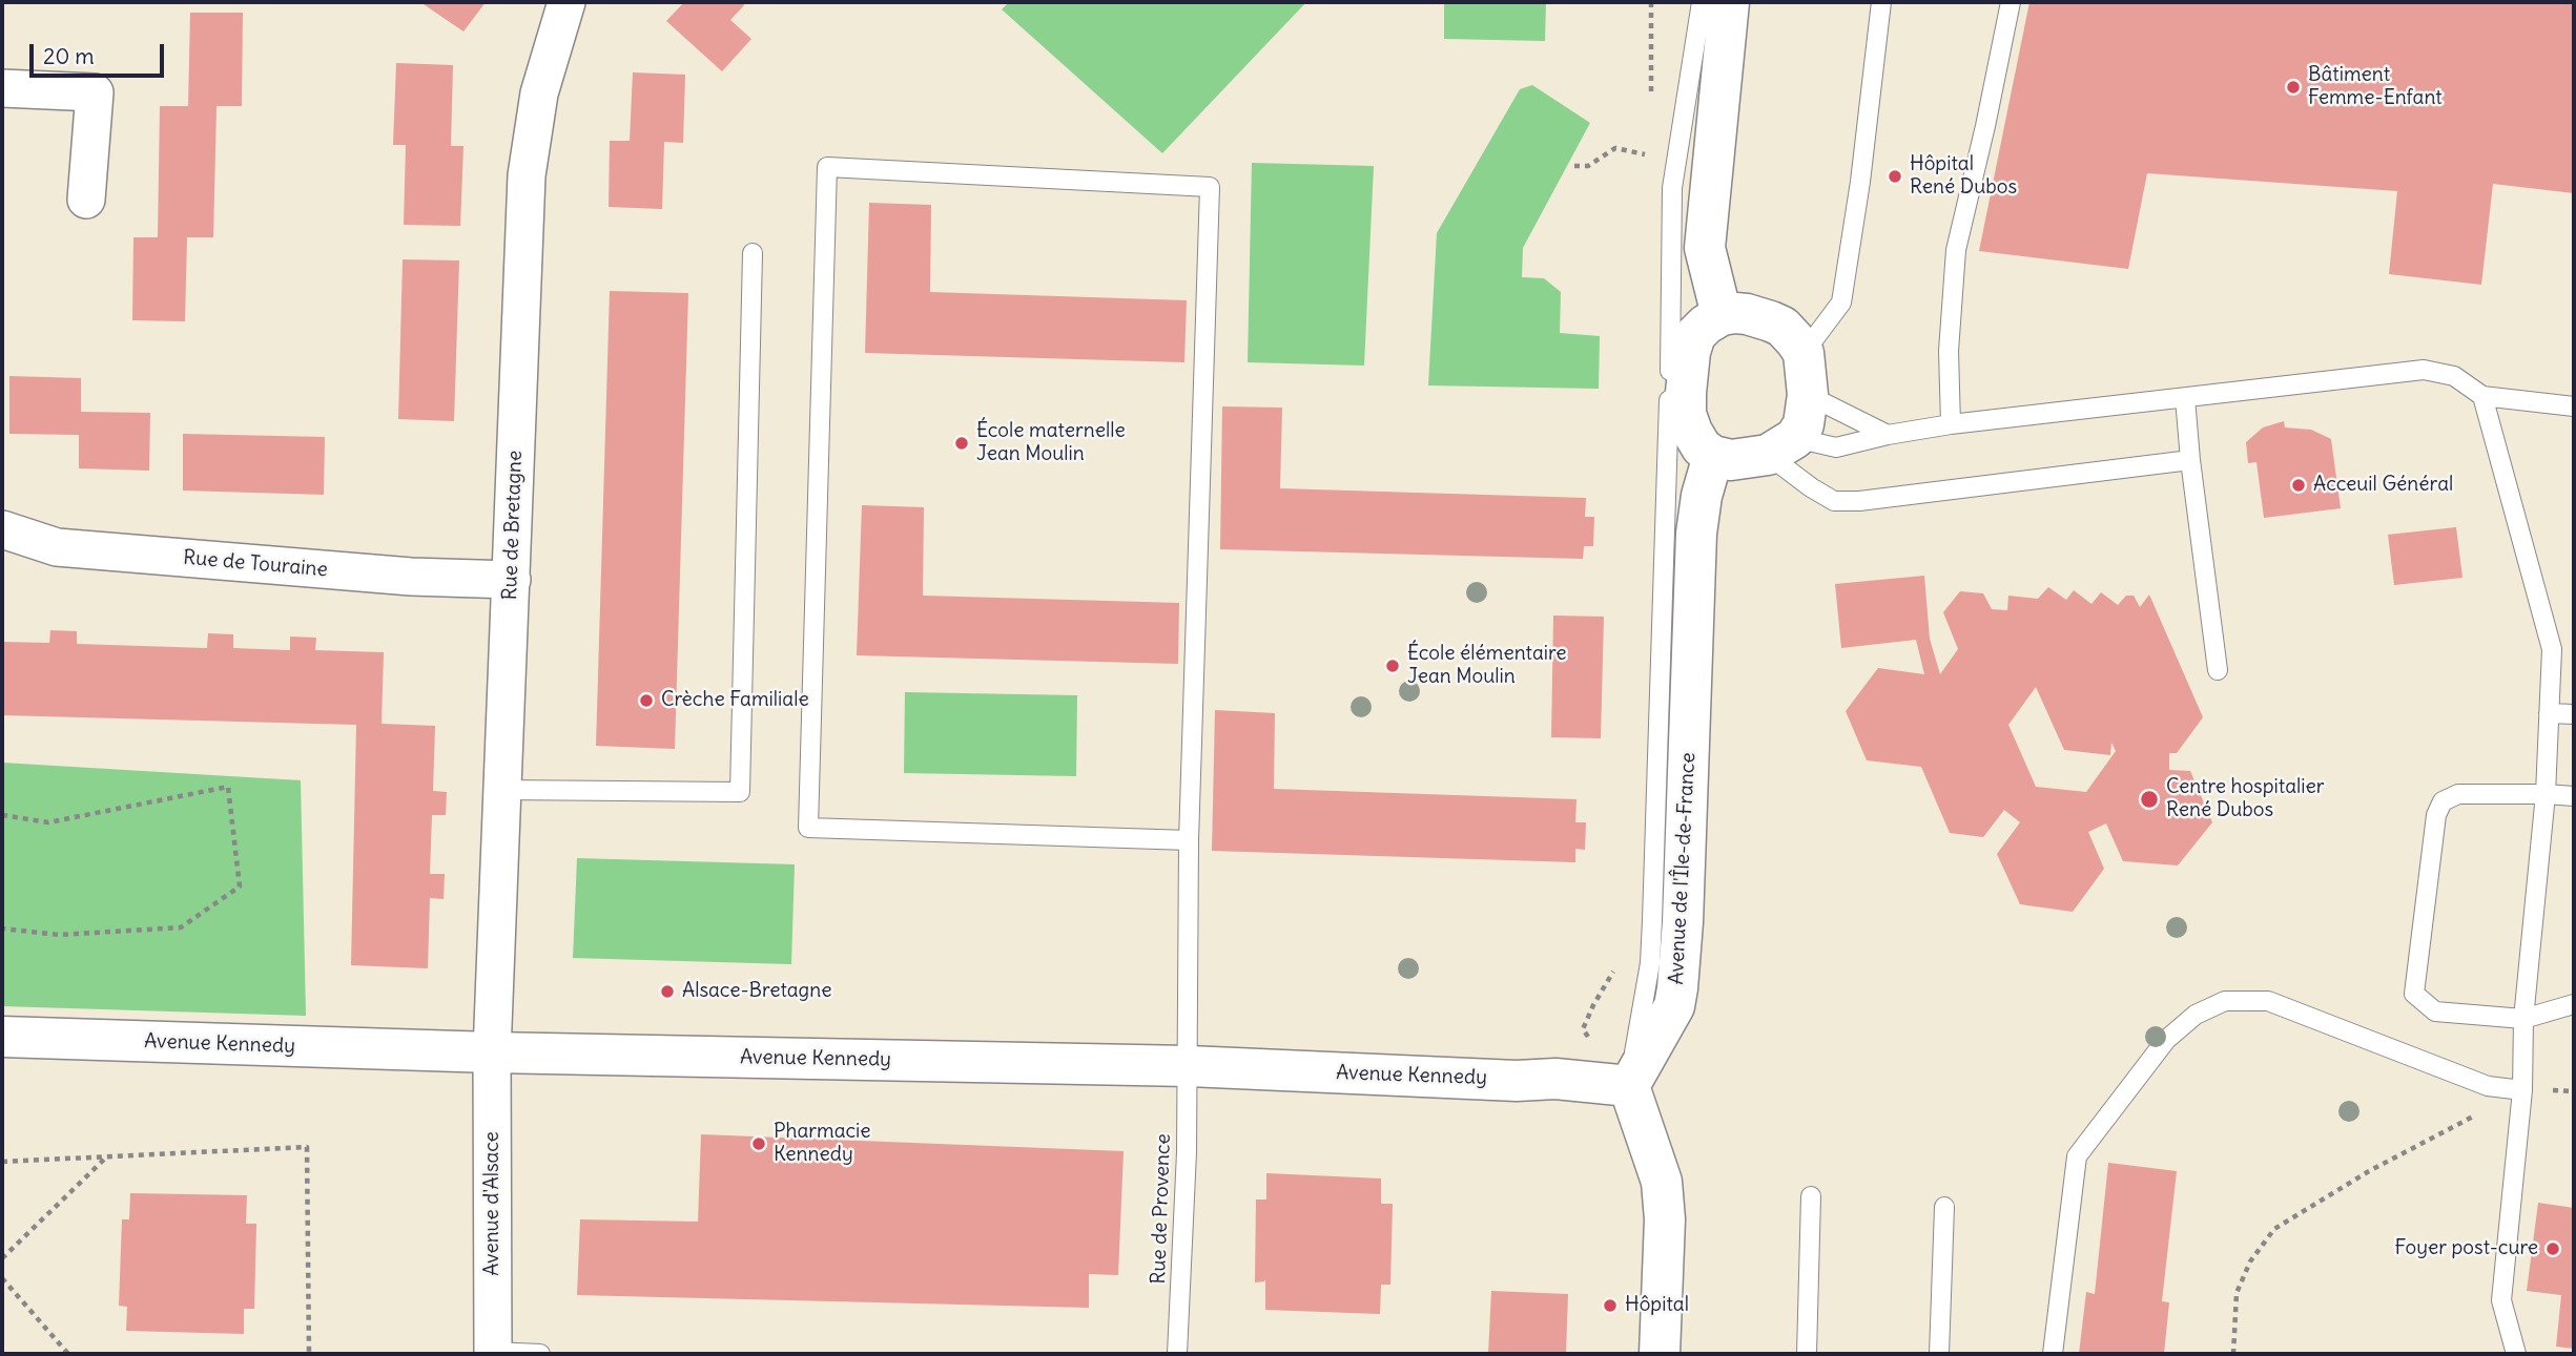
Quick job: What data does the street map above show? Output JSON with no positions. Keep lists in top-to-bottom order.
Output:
{
  "streets": {
    "street": [
      "Rue de Bretagne",
      "Rue de Touraine",
      "Avenue de l'Île-de-France",
      "Avenue Kennedy",
      "Avenue d'Alsace"
    ],
    "lane": ["Rue de Provence"]
  },
  "crossings": [
    ["Rue de Bretagne", "Rue de Touraine"],
    ["Rue de Bretagne", "Avenue Kennedy"],
    ["Rue de Bretagne", "Avenue d'Alsace"],
    ["Avenue de l'Île-de-France", "Avenue Kennedy"],
    ["Avenue Kennedy", "Avenue d'Alsace"],
    ["Avenue Kennedy", "Rue de Provence"]
  ],
  "places": [
    "Bâtiment Femme-Enfant",
    "Hôpital René Dubos",
    "École maternelle Jean Moulin",
    "Acceuil Général",
    "École élémentaire Jean Moulin",
    "Crèche Familiale",
    "Centre hospitalier René Dubos",
    "Alsace-Bretagne",
    "Pharmacie Kennedy",
    "Foyer post-cure",
    "Hôpital"
  ],
  "scale_bar": "20 m"
}
